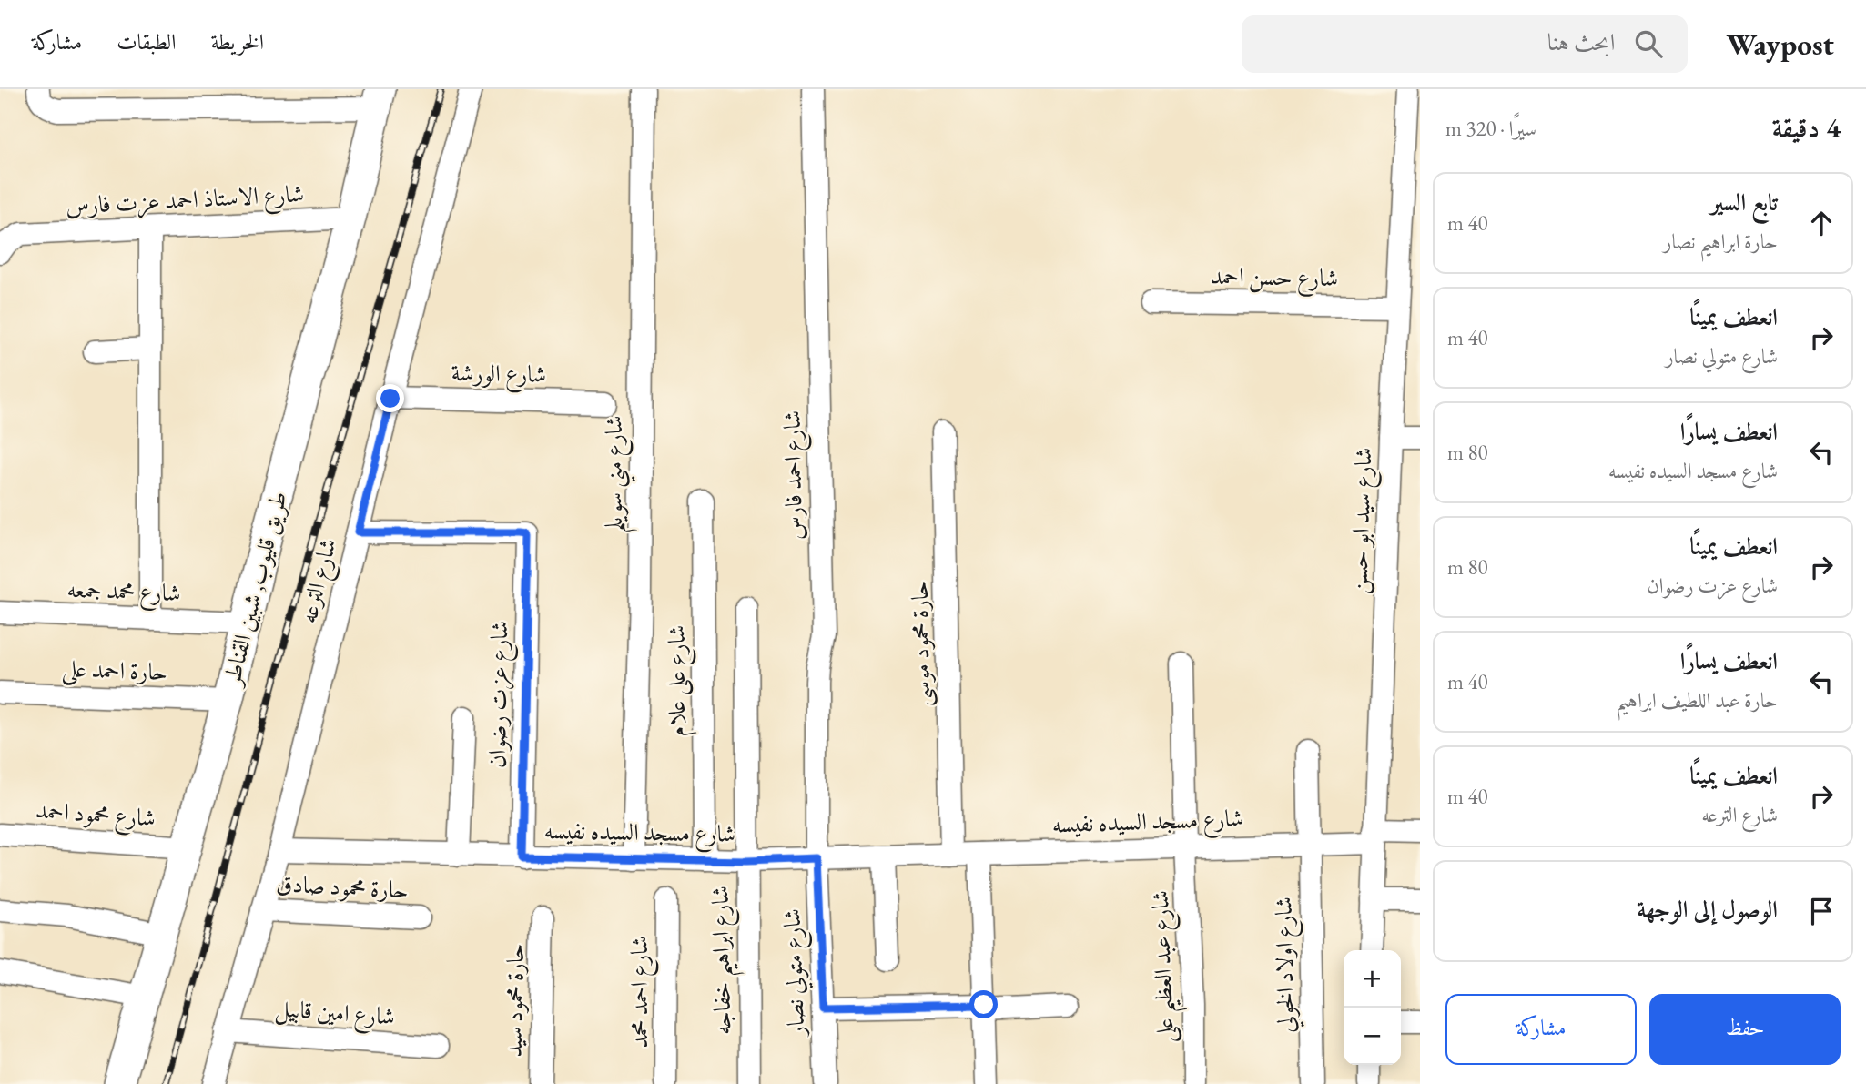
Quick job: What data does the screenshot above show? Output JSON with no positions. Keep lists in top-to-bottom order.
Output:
{
  "streets": {
    "main road": ["طريق قليوب, شبين القناطر"],
    "street": [
      "شارع الاستاذ احمد عزت فارس",
      "شارع حسن احمد",
      "شارع الورشة",
      "شارع مني سويلم",
      "شارع احمد فارس",
      "شارع سيد ابو حسن",
      "شارع الترعه",
      "شارع محمد جمعه",
      "حارة محمود موسى",
      "حارة احمد على",
      "شارع على علام",
      "شارع عزت رضوان",
      "شارع محمود احمد",
      "شارع مسجد السيده نفيسه",
      "حارة محمود صادق",
      "شارع ابراهيم خفاجه",
      "شارع اولاد الخولي",
      "شارع عبد العظيم على",
      "شارع متولي نصار",
      "شارع احمد محمد",
      "حارة محمود سيد",
      "شارع امين قابيل"
    ]
  },
  "crossings": [
    ["شارع الاستاذ احمد عزت فارس", "طريق قليوب, شبين القناطر"],
    ["شارع حسن احمد", "شارع سيد ابو حسن"],
    ["شارع الورشة", "شارع الترعه"],
    ["شارع مني سويلم", "شارع مسجد السيده نفيسه"],
    ["شارع احمد فارس", "شارع مسجد السيده نفيسه"],
    ["شارع احمد فارس", "شارع متولي نصار"],
    ["شارع سيد ابو حسن", "شارع مسجد السيده نفيسه"],
    ["شارع الترعه", "شارع عزت رضوان"],
    ["شارع الترعه", "شارع مسجد السيده نفيسه"],
    ["شارع الترعه", "حارة محمود صادق"],
    ["شارع الترعه", "شارع امين قابيل"],
    ["طريق قليوب, شبين القناطر", "شارع محمد جمعه"],
    ["طريق قليوب, شبين القناطر", "حارة احمد على"],
    ["طريق قليوب, شبين القناطر", "شارع محمود احمد"],
    ["حارة محمود موسى", "شارع مسجد السيده نفيسه"],
    ["شارع على علام", "شارع مسجد السيده نفيسه"],
    ["شارع عزت رضوان", "شارع مسجد السيده نفيسه"],
    ["شارع مسجد السيده نفيسه", "شارع ابراهيم خفاجه"],
    ["شارع مسجد السيده نفيسه", "شارع اولاد الخولي"],
    ["شارع مسجد السيده نفيسه", "شارع عبد العظيم على"],
    ["شارع مسجد السيده نفيسه", "شارع متولي نصار"]
  ],
  "page": {
    "header": "Waypost",
    "search": "ابحث هنا",
    "nav": ["الخريطة", "الطبقات", "مشاركة"],
    "heading": ["4 دقيقة", "سيرًا · 320 m"],
    "list": [
      ["تابع السير", "حارة ابراهيم نصار", "40 m"],
      ["انعطف يمينًا", "شارع متولي نصار", "40 m"],
      ["انعطف يسارًا", "شارع مسجد السيده نفيسه", "80 m"],
      ["انعطف يمينًا", "شارع عزت رضوان", "80 m"],
      ["انعطف يسارًا", "حارة عبد اللطيف ابراهيم", "40 m"],
      ["انعطف يمينًا", "شارع الترعه", "40 m"],
      "الوصول إلى الوجهة"
    ],
    "map_buttons": ["+", "−"],
    "buttons": ["حفظ", "مشاركة"]
  }
}
